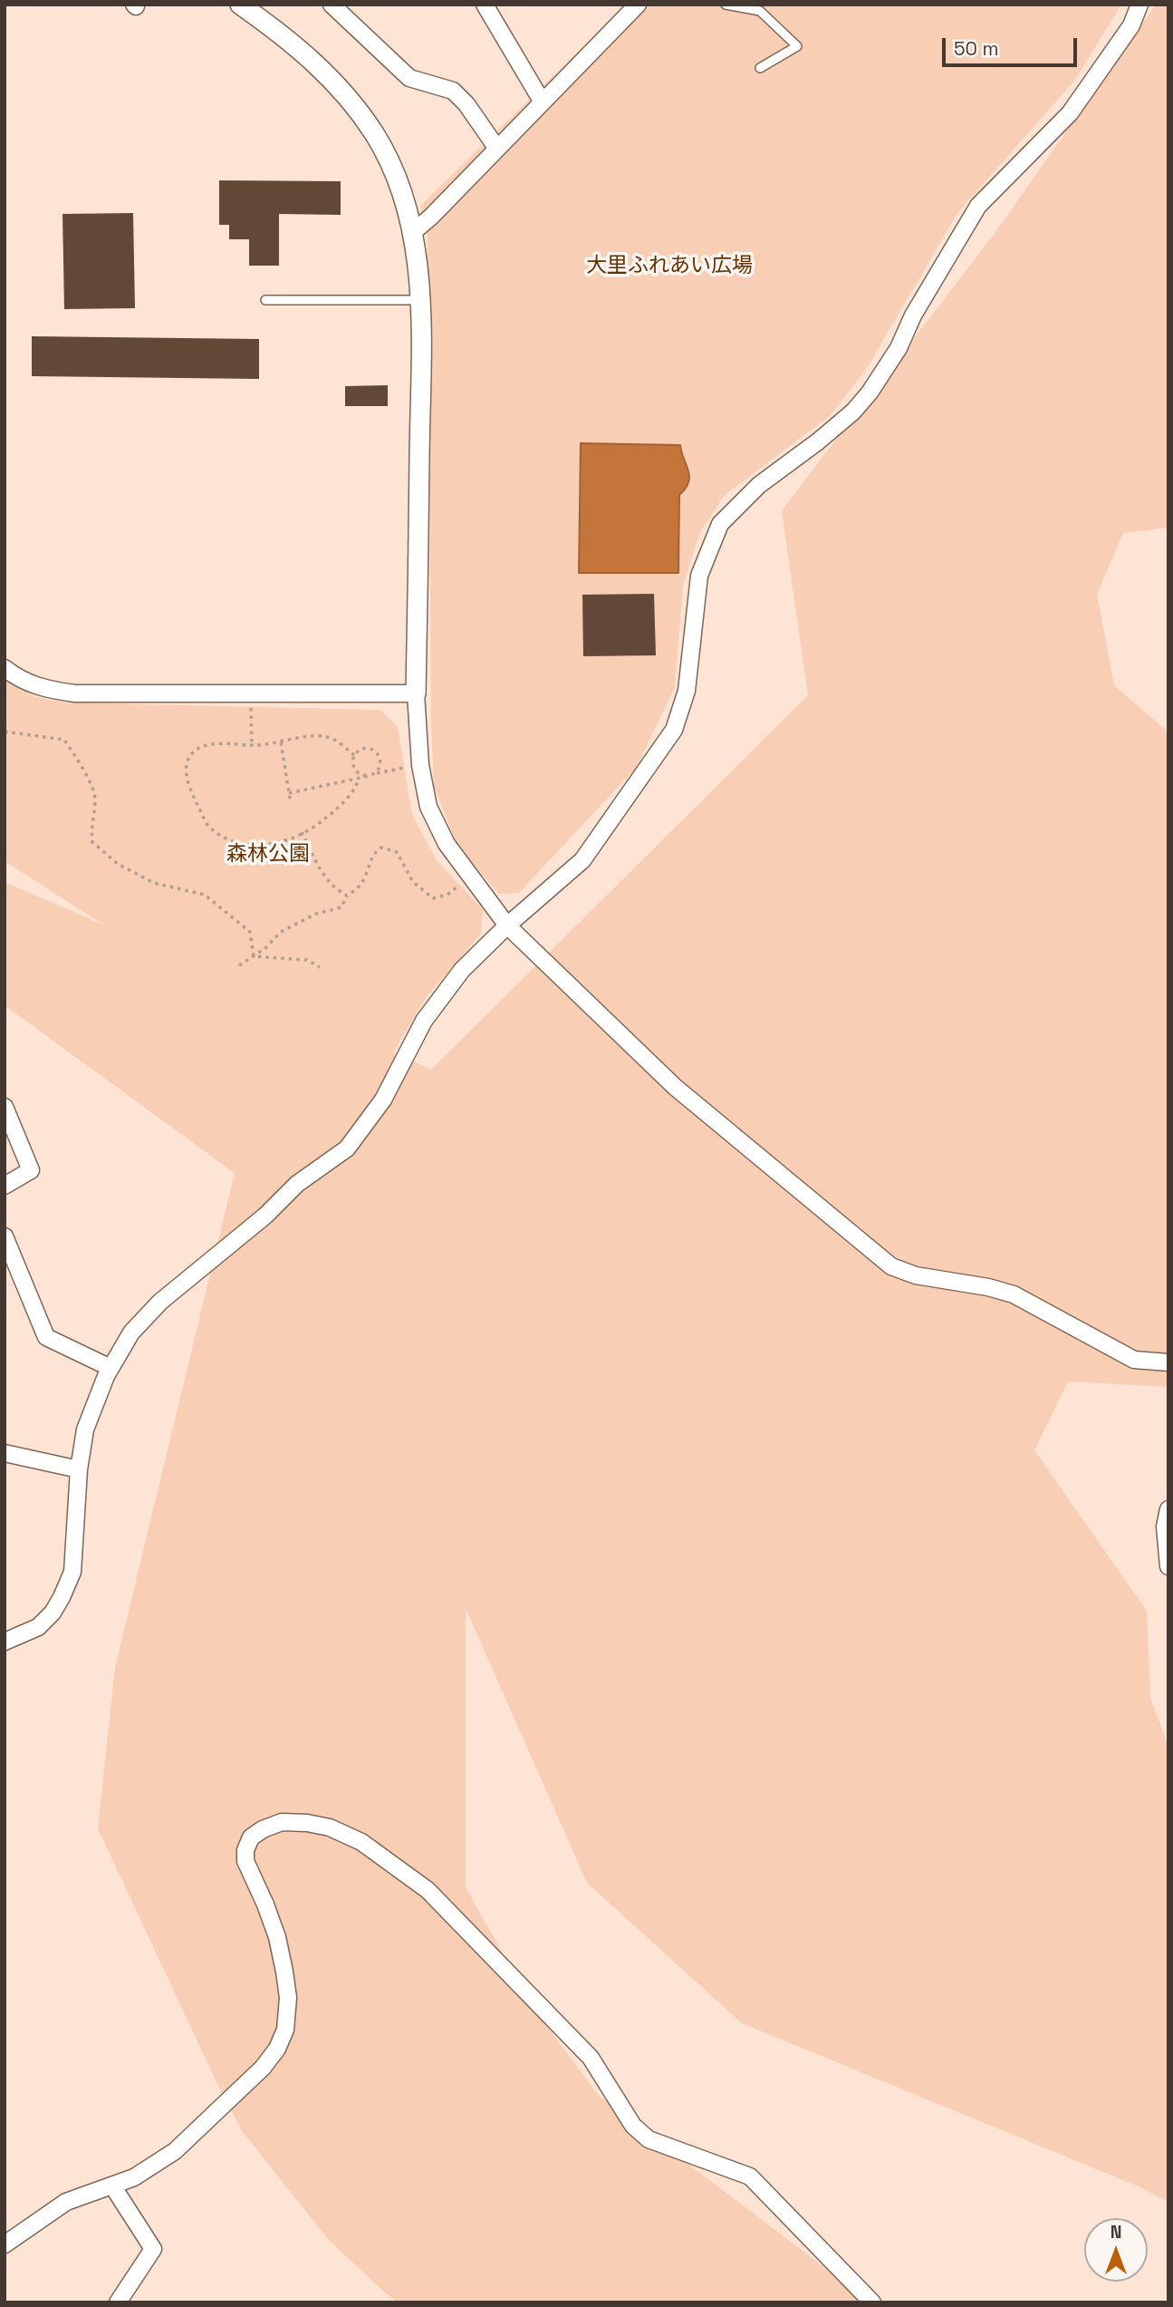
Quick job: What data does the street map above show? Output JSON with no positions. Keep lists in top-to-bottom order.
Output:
{
  "parks": ["大里ふれあい広場", "森林公園"],
  "scale_bar": "50 m",
  "north": "top"
}
